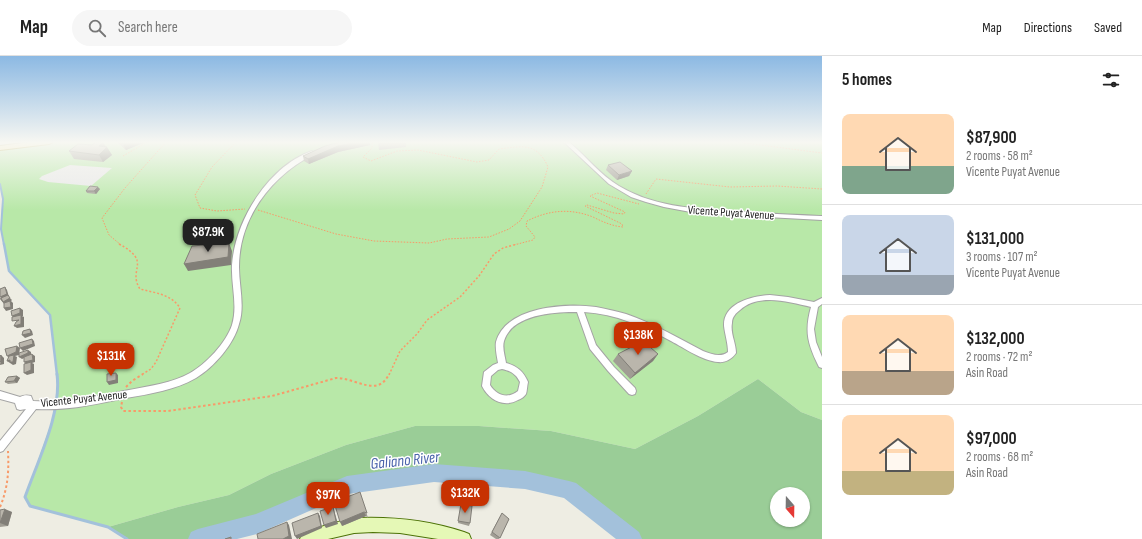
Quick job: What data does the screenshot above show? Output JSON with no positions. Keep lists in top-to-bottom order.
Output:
{
  "streets": {
    "street": ["Vicente Puyat Avenue"]
  },
  "water": ["Galiano River"],
  "north": "bottom",
  "page": {
    "header": "Map",
    "search": "Search here",
    "nav": ["Map", "Directions", "Saved"],
    "heading": "5 homes",
    "list": [
      {
        "name": "$87,900",
        "note": "2 rooms · 58 m² · Vicente Puyat Avenue"
      },
      {
        "name": "$131,000",
        "note": "3 rooms · 107 m² · Vicente Puyat Avenue"
      },
      {
        "name": "$132,000",
        "note": "2 rooms · 72 m² · Asin Road"
      },
      {
        "name": "$97,000",
        "note": "2 rooms · 68 m² · Asin Road"
      }
    ],
    "price": [
      "$87.9K",
      "$138K",
      "$131K",
      "$132K",
      "$97K"
    ]
  }
}
